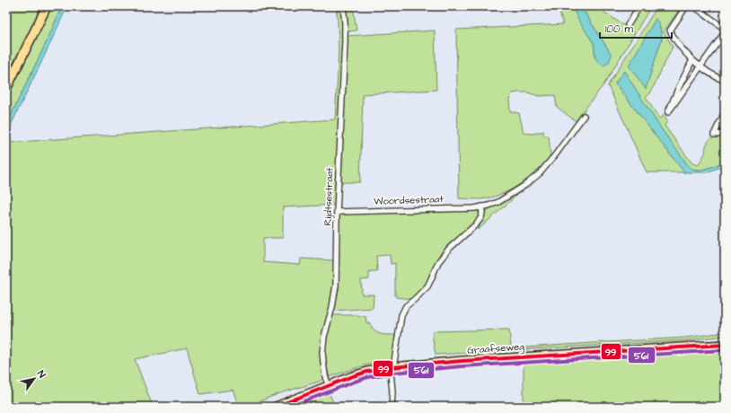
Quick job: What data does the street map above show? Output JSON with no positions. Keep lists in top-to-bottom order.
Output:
{
  "streets": {
    "main road": ["Graafseweg"],
    "street": ["Rijdtsestraat", "Woordsestraat"]
  },
  "crossings": [
    ["Rijdtsestraat", "Woordsestraat"],
    ["Rijdtsestraat", "Graafseweg"]
  ],
  "lines": ["transit line 99", "transit line 561"],
  "scale_bar": "100 m",
  "north": "top right"
}
